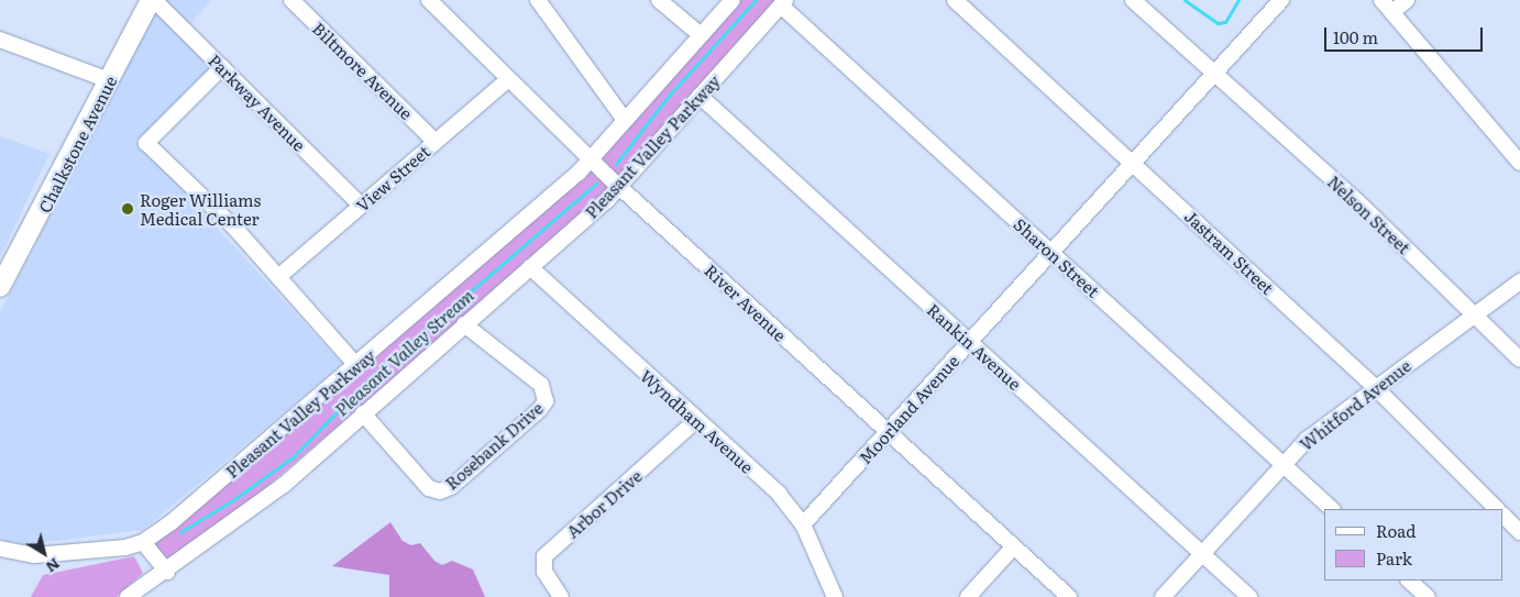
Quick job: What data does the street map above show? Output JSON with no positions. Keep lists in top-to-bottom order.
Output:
{
  "streets": {
    "main road": ["Chalkstone Avenue"],
    "street": [
      "Biltmore Avenue",
      "Parkway Avenue",
      "Pleasant Valley Parkway",
      "View Street",
      "Nelson Street",
      "Jastram Street",
      "Sharon Street",
      "River Avenue",
      "Rankin Avenue",
      "Whitford Avenue",
      "Moorland Avenue",
      "Wyndham Avenue",
      "Rosebank Drive",
      "Arbor Drive"
    ]
  },
  "crossings": [
    ["Biltmore Avenue", "View Street"],
    ["Parkway Avenue", "Chalkstone Avenue"],
    ["Parkway Avenue", "View Street"],
    ["Pleasant Valley Parkway", "Sharon Street"],
    ["Pleasant Valley Parkway", "River Avenue"],
    ["Pleasant Valley Parkway", "Rankin Avenue"],
    ["Pleasant Valley Parkway", "Wyndham Avenue"],
    ["Pleasant Valley Parkway", "Rosebank Drive"],
    ["View Street", "River Avenue"],
    ["Nelson Street", "Whitford Avenue"],
    ["Nelson Street", "Moorland Avenue"],
    ["Jastram Street", "Whitford Avenue"],
    ["Jastram Street", "Moorland Avenue"],
    ["Sharon Street", "Whitford Avenue"],
    ["Sharon Street", "Moorland Avenue"],
    ["River Avenue", "Moorland Avenue"],
    ["Rankin Avenue", "Whitford Avenue"],
    ["Rankin Avenue", "Moorland Avenue"],
    ["Moorland Avenue", "Wyndham Avenue"],
    ["Wyndham Avenue", "Arbor Drive"]
  ],
  "water": ["Pleasant Valley Stream"],
  "places": ["Roger Williams Medical Center"],
  "legend": ["Road", "Park"],
  "scale_bar": "100 m",
  "north": "bottom right"
}
